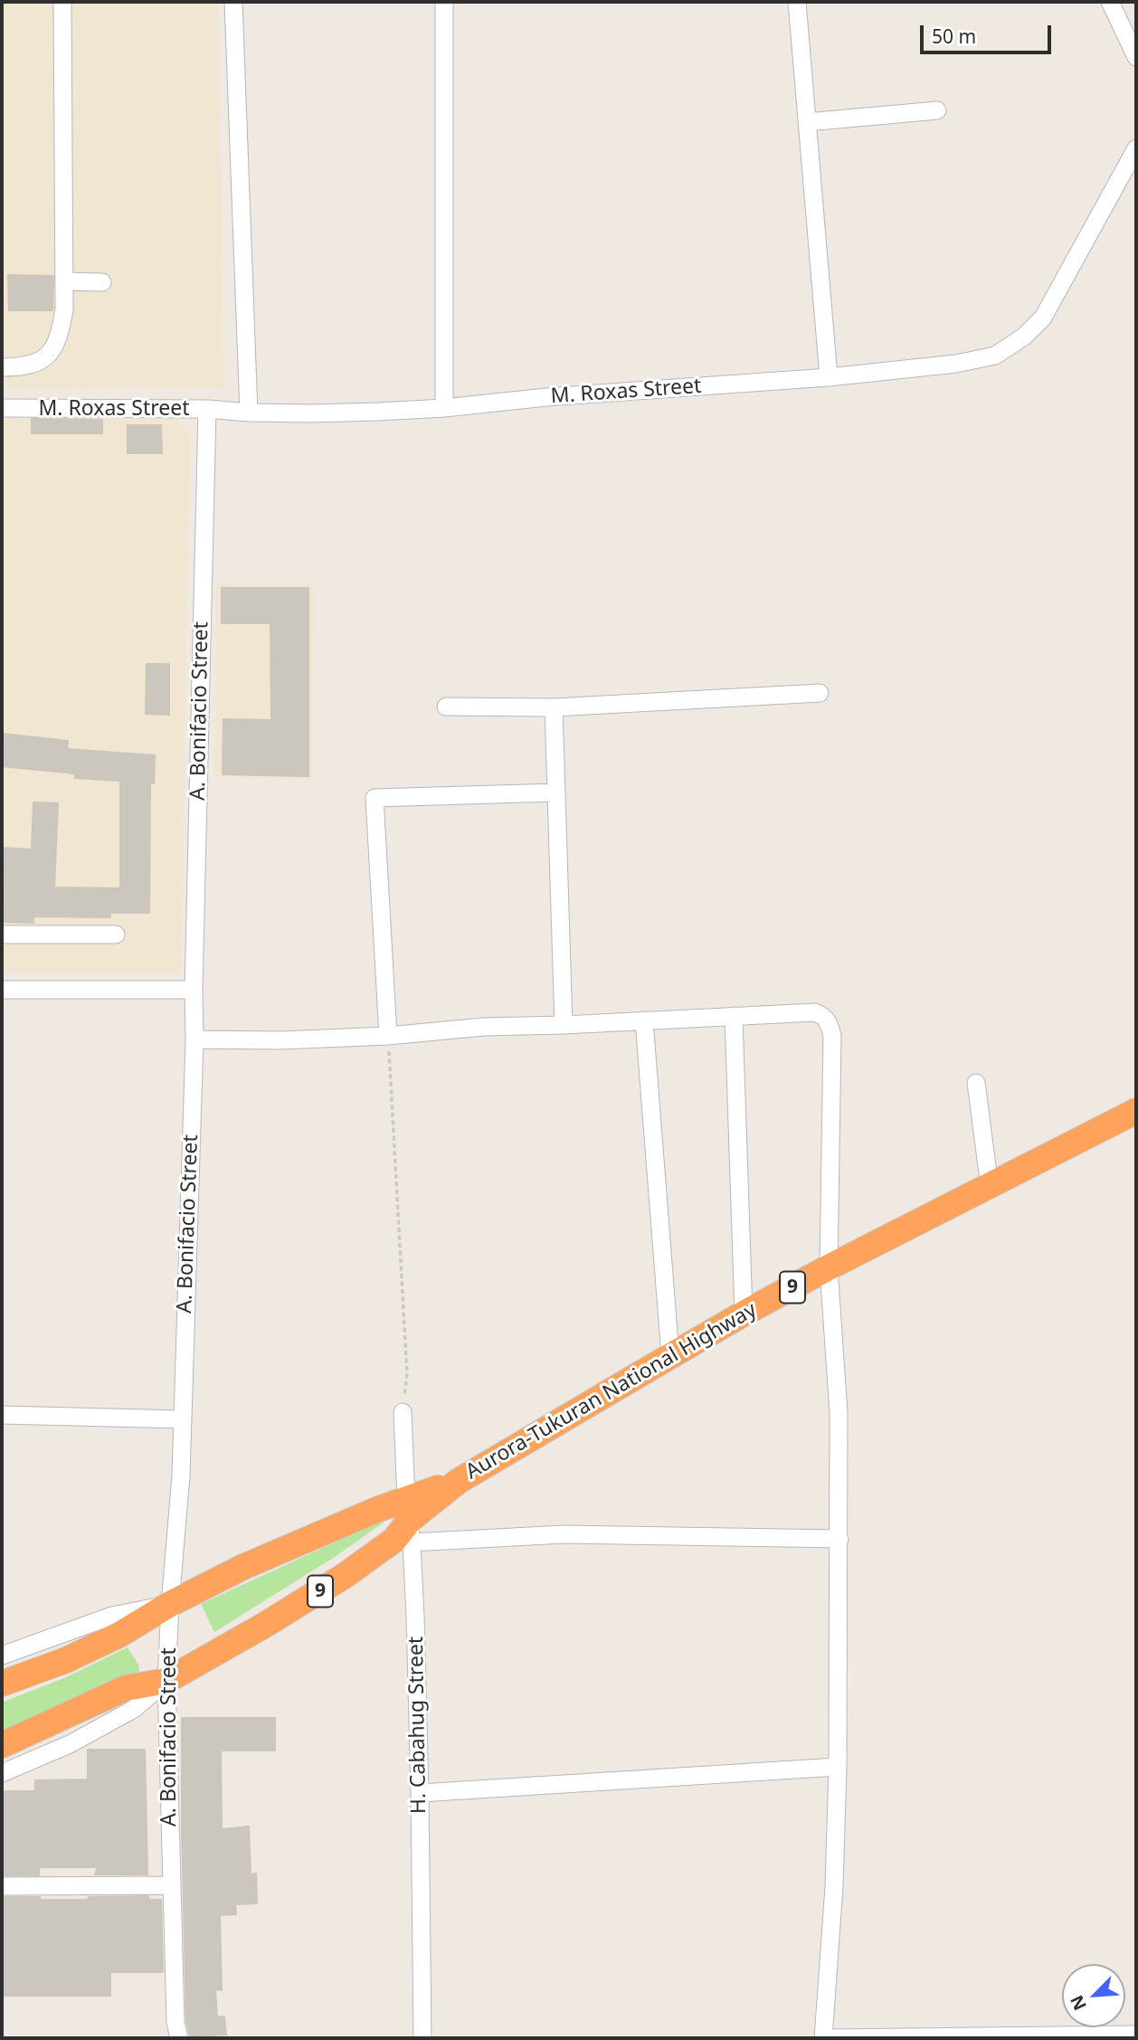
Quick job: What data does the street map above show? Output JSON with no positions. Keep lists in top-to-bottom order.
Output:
{
  "streets": {
    "highway": ["9", "Aurora-Tukuran National Highway"],
    "street": ["M. Roxas Street", "A. Bonifacio Street", "H. Cabahug Street"]
  },
  "crossings": [
    ["M. Roxas Street", "A. Bonifacio Street"],
    ["A. Bonifacio Street", "Aurora-Tukuran National Highway"],
    ["Aurora-Tukuran National Highway", "H. Cabahug Street"]
  ],
  "scale_bar": "50 m",
  "north": "bottom left"
}
